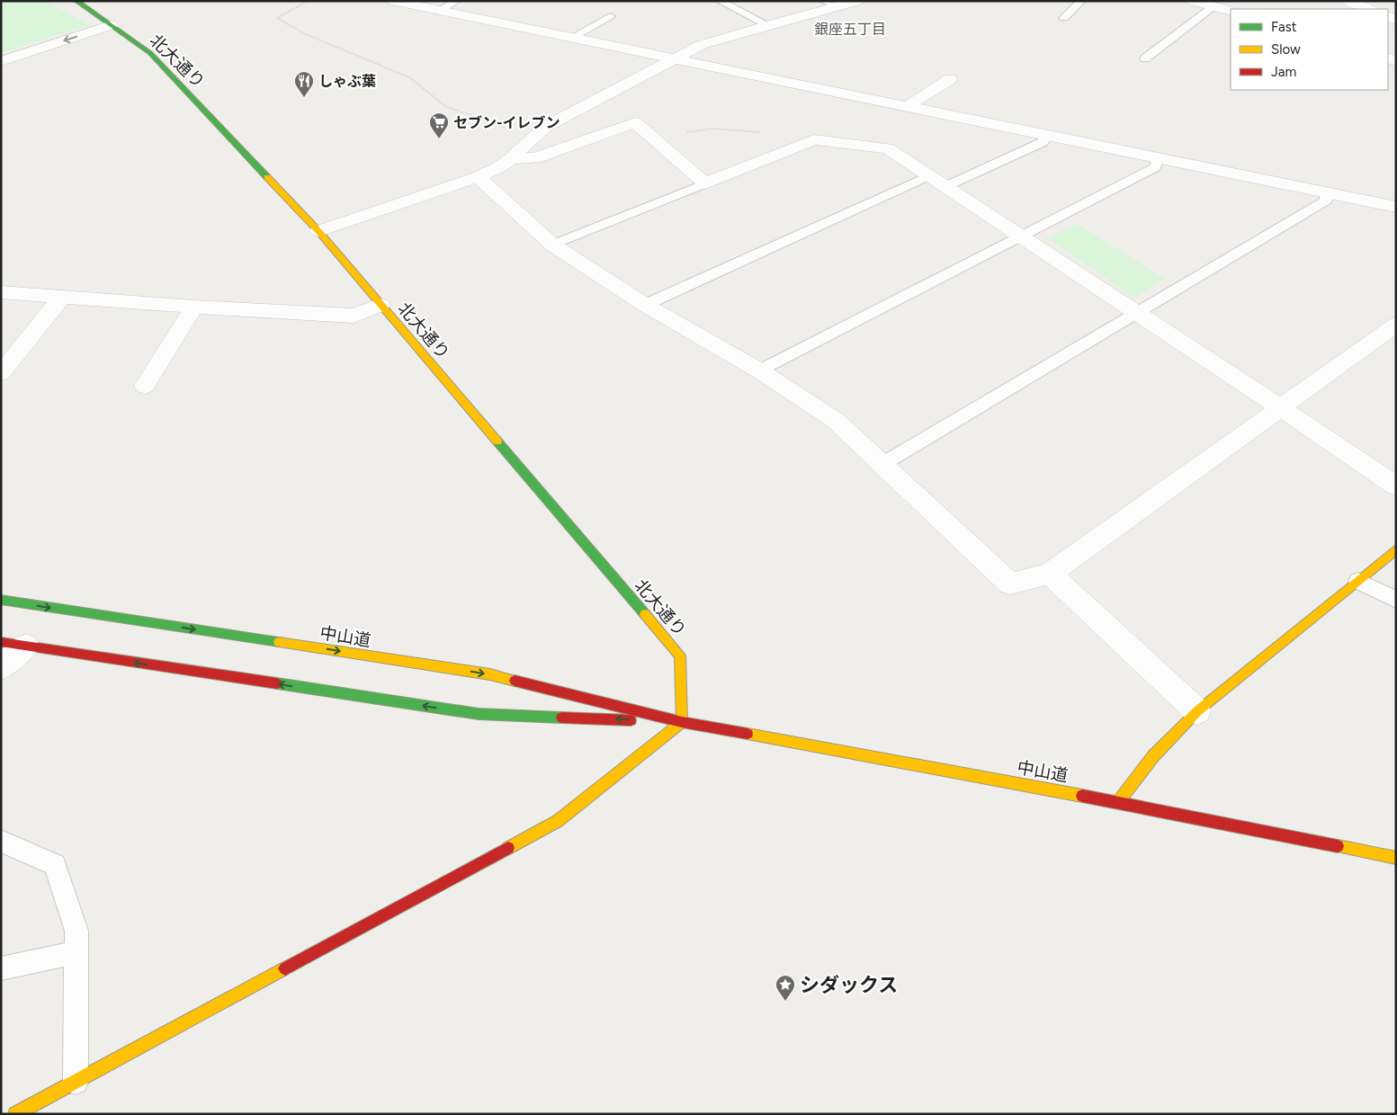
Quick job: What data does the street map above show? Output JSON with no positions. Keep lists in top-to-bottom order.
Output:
{
  "streets": {
    "main road": ["北大通り", "中山道"]
  },
  "crossings": [
    ["北大通り", "中山道"]
  ],
  "districts": ["銀座五丁目"],
  "places": {
    "restaurant": ["しゃぶ葉"],
    "supermarket": ["セブン-イレブン"],
    "place": ["シダックス"]
  },
  "legend": ["Fast", "Slow", "Jam"]
}
